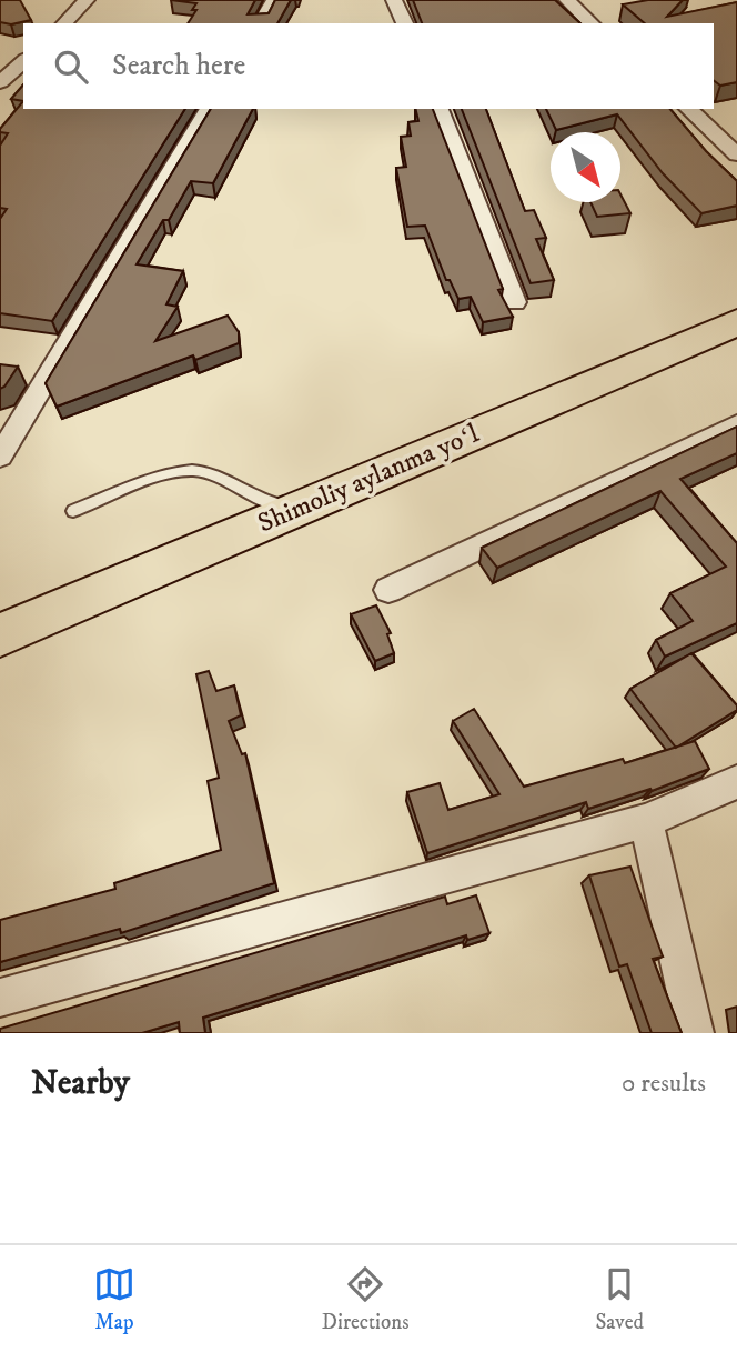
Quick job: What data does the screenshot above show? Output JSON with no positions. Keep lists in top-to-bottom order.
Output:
{
  "streets": {
    "main road": ["Shimoliy aylanma yoʻl"]
  },
  "north": "bottom right",
  "page": {
    "search": "Search here",
    "heading": ["Nearby", "0 results"],
    "nav": ["Map", "Directions", "Saved"]
  }
}
